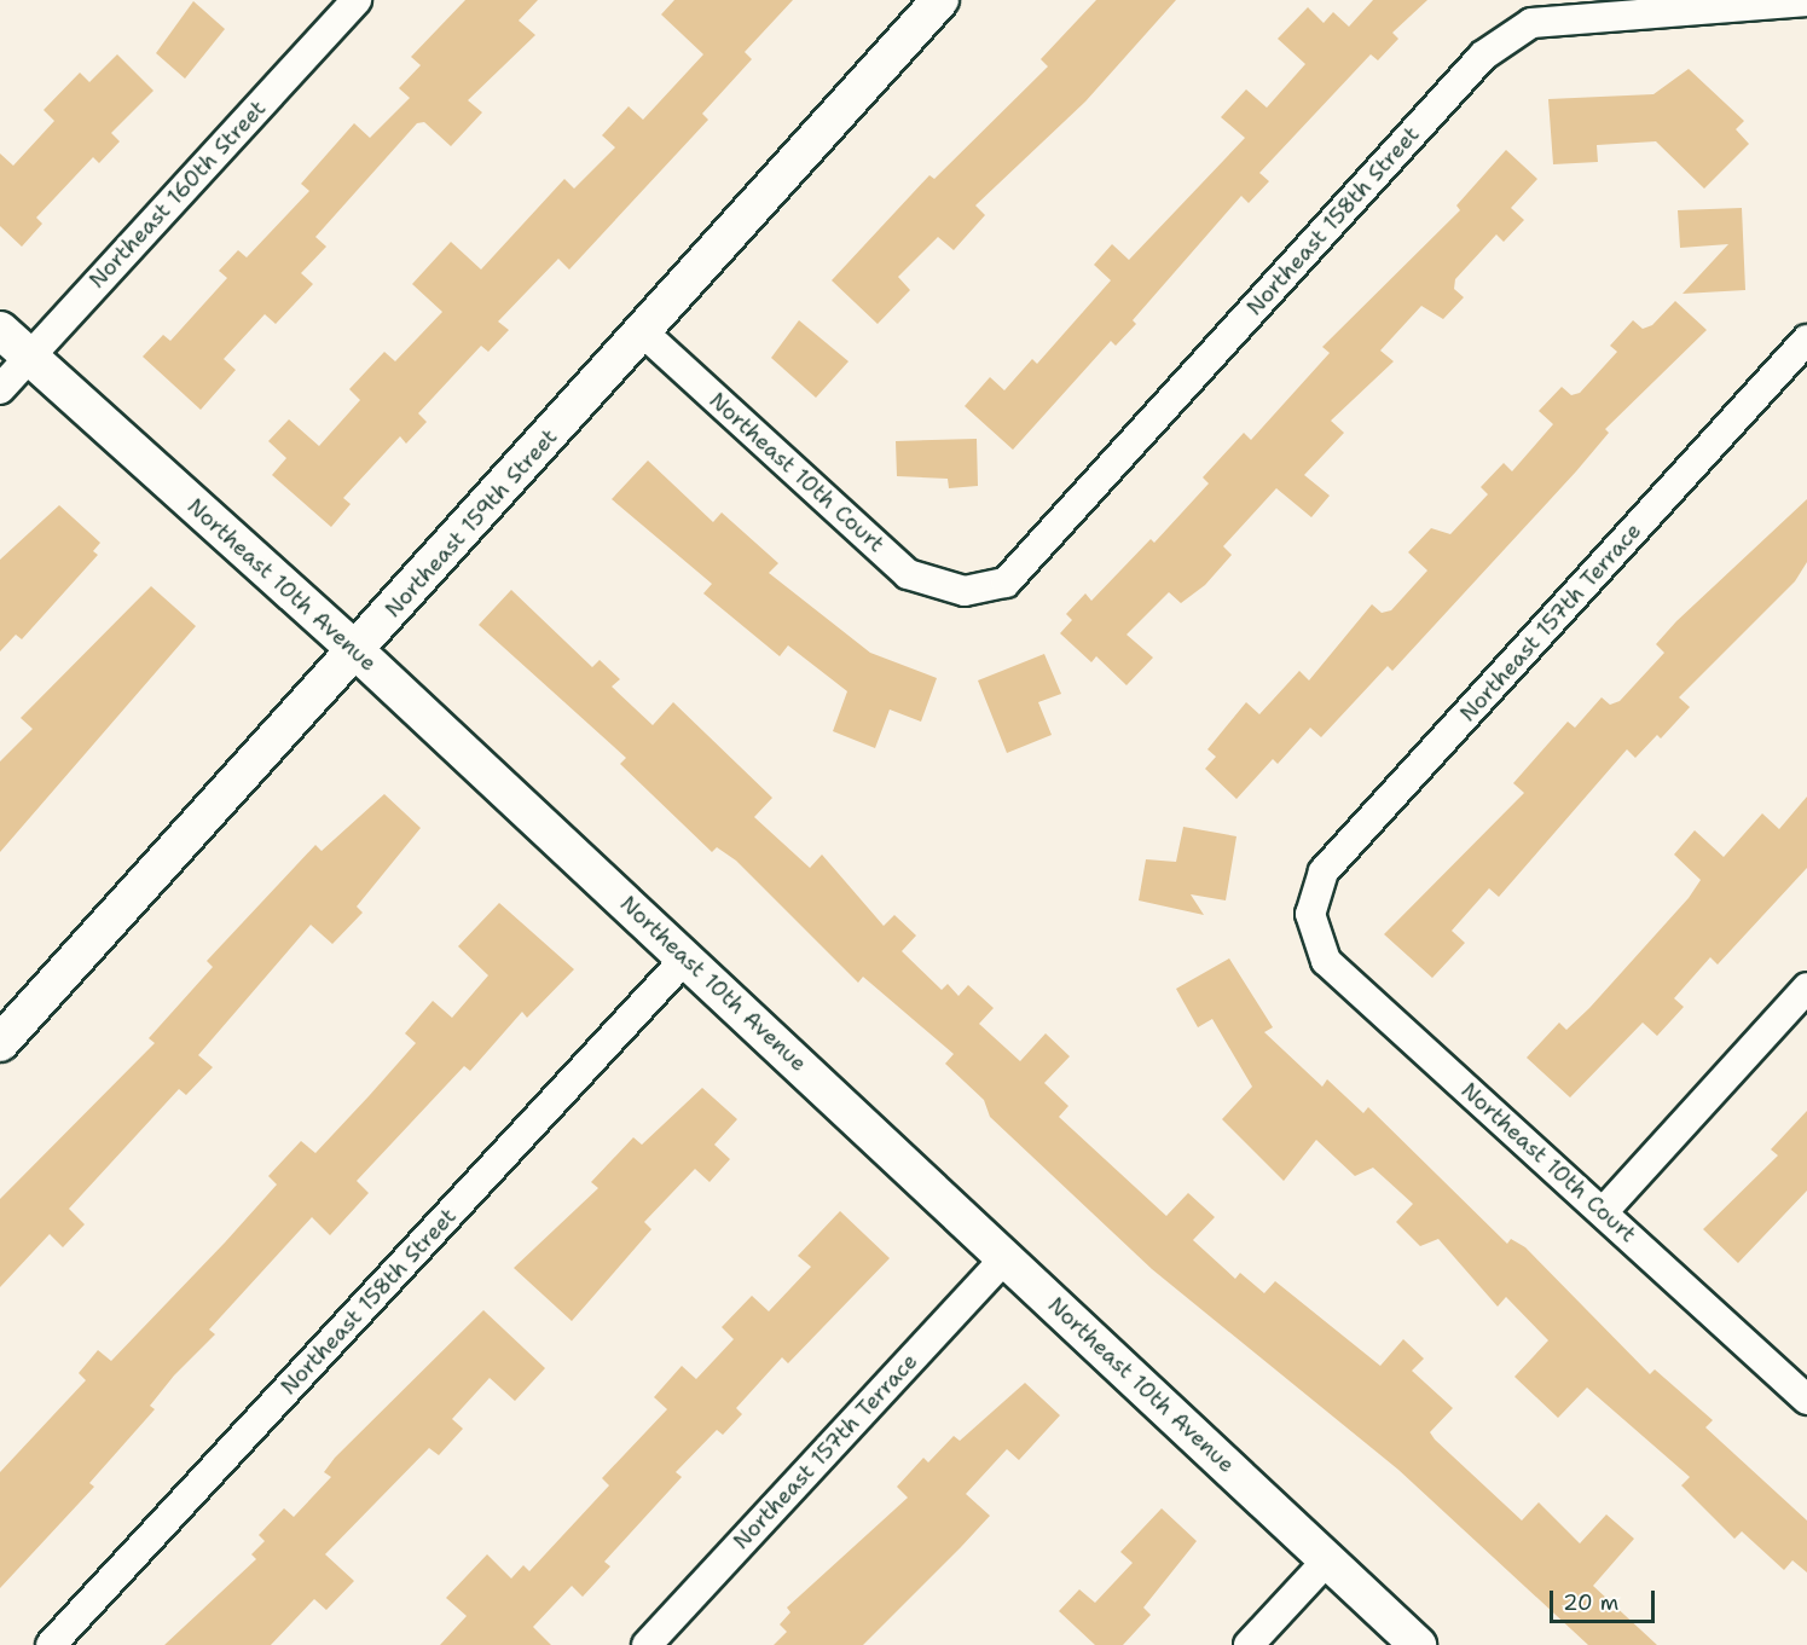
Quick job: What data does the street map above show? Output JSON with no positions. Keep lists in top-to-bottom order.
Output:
{
  "streets": {
    "street": [
      "Northeast 160th Street",
      "Northeast 158th Street",
      "Northeast 10th Court",
      "Northeast 159th Street",
      "Northeast 10th Avenue",
      "Northeast 157th Terrace"
    ]
  },
  "crossings": [
    ["Northeast 160th Street", "Northeast 10th Avenue"],
    ["Northeast 158th Street", "Northeast 10th Court"],
    ["Northeast 158th Street", "Northeast 10th Avenue"],
    ["Northeast 10th Court", "Northeast 159th Street"],
    ["Northeast 10th Court", "Northeast 157th Terrace"],
    ["Northeast 159th Street", "Northeast 10th Avenue"],
    ["Northeast 10th Avenue", "Northeast 157th Terrace"]
  ],
  "scale_bar": "20 m"
}
